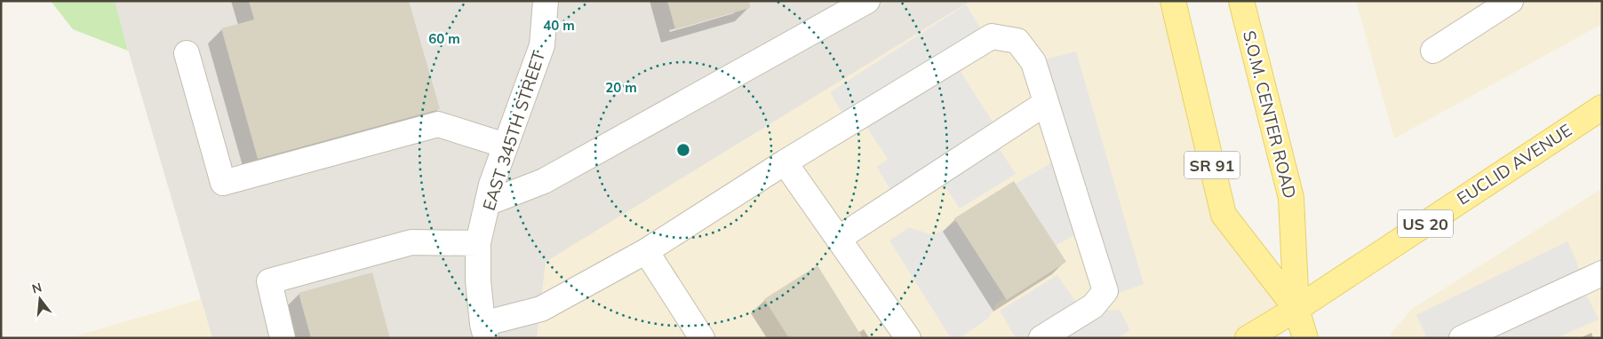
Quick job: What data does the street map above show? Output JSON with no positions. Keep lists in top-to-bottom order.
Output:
{
  "streets": {
    "main road": [
      "S.O.M. CENTER ROAD",
      "EUCLID AVENUE",
      "SR 91",
      "US 20"
    ],
    "street": ["EAST 345TH STREET"]
  },
  "crossings": [
    ["S.O.M. CENTER ROAD", "EUCLID AVENUE"]
  ],
  "north": "top",
  "rings": ["40 m", "60 m", "20 m"]
}
